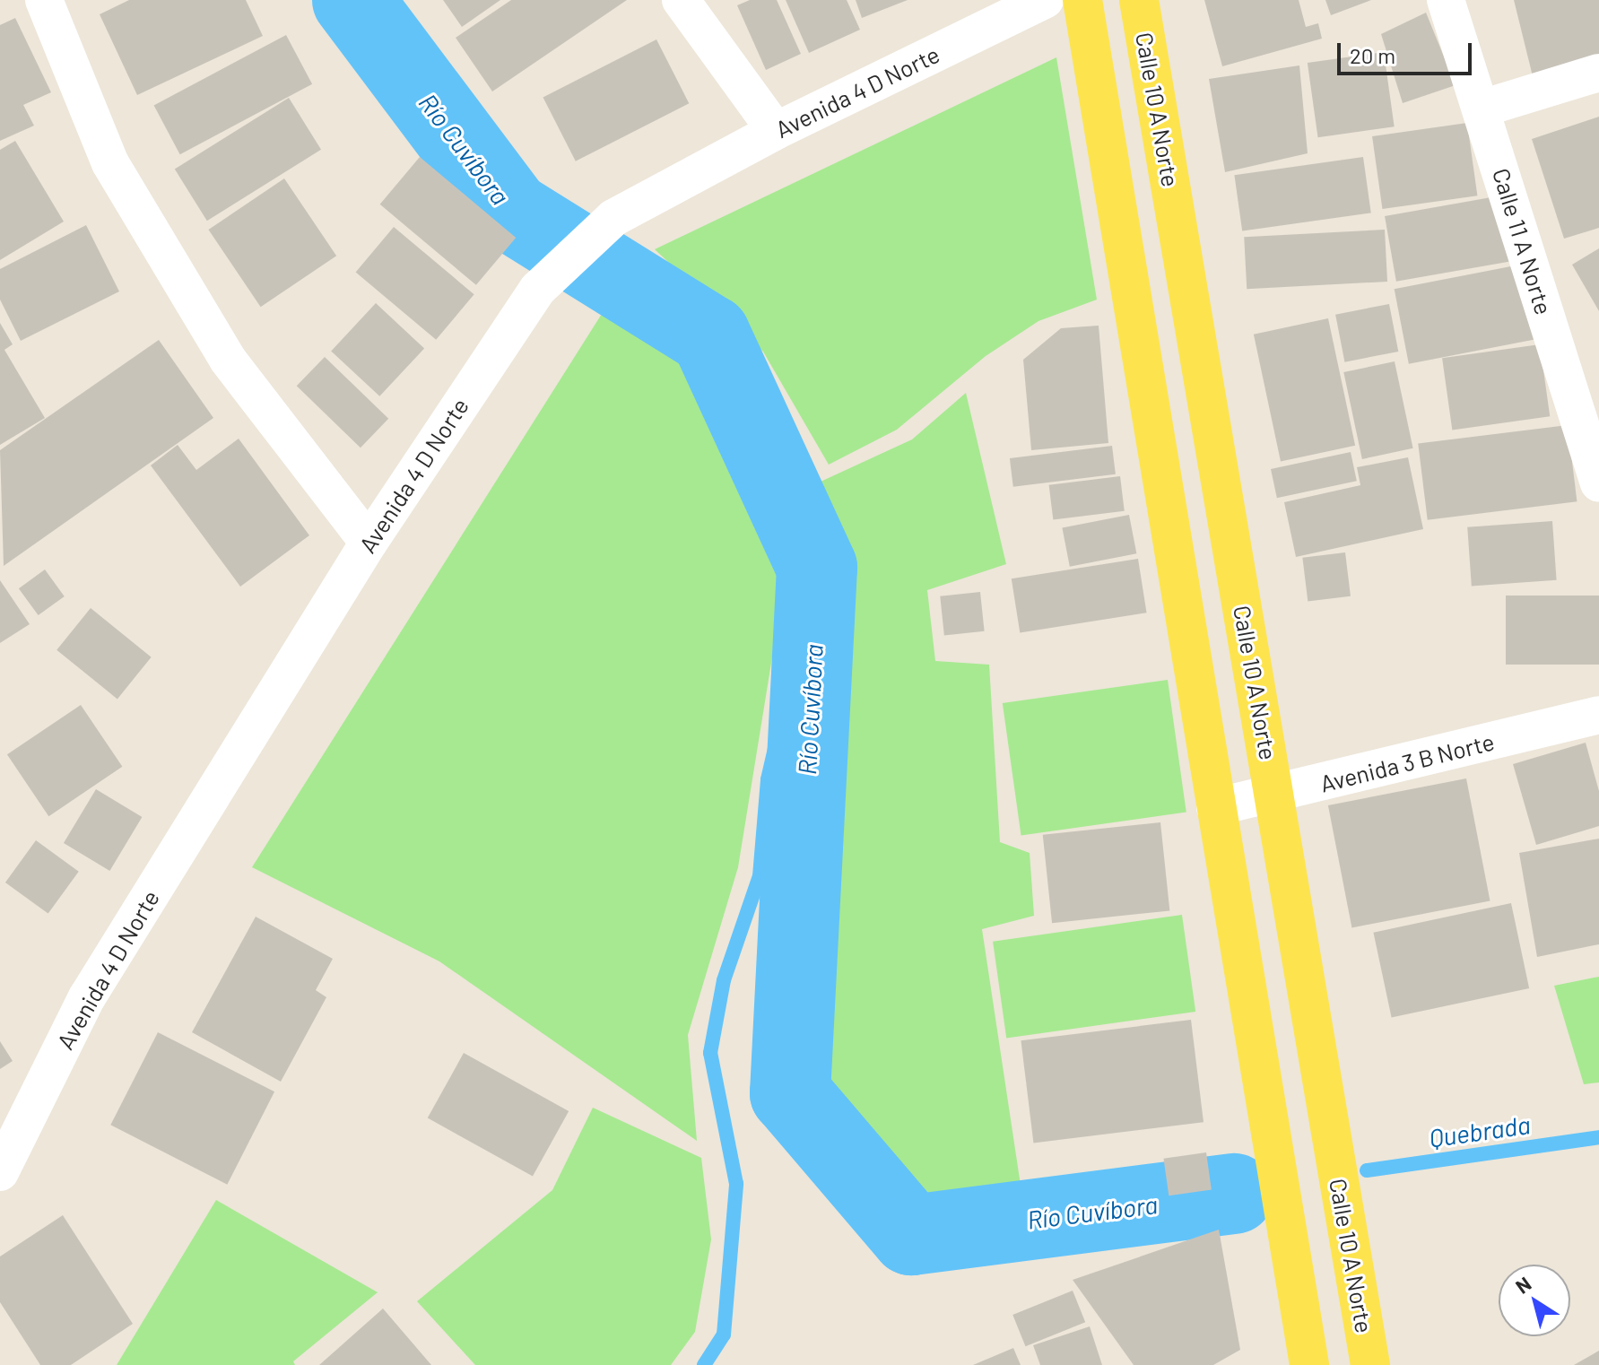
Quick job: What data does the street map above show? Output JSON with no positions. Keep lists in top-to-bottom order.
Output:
{
  "streets": {
    "main road": ["Calle 10 A Norte"],
    "street": ["Avenida 4 D Norte", "Calle 11 A Norte", "Avenida 3 B Norte"]
  },
  "crossings": [
    ["Calle 10 A Norte", "Avenida 3 B Norte"]
  ],
  "water": ["Río Cuvíbora", "Quebrada"],
  "scale_bar": "20 m",
  "north": "top left"
}
